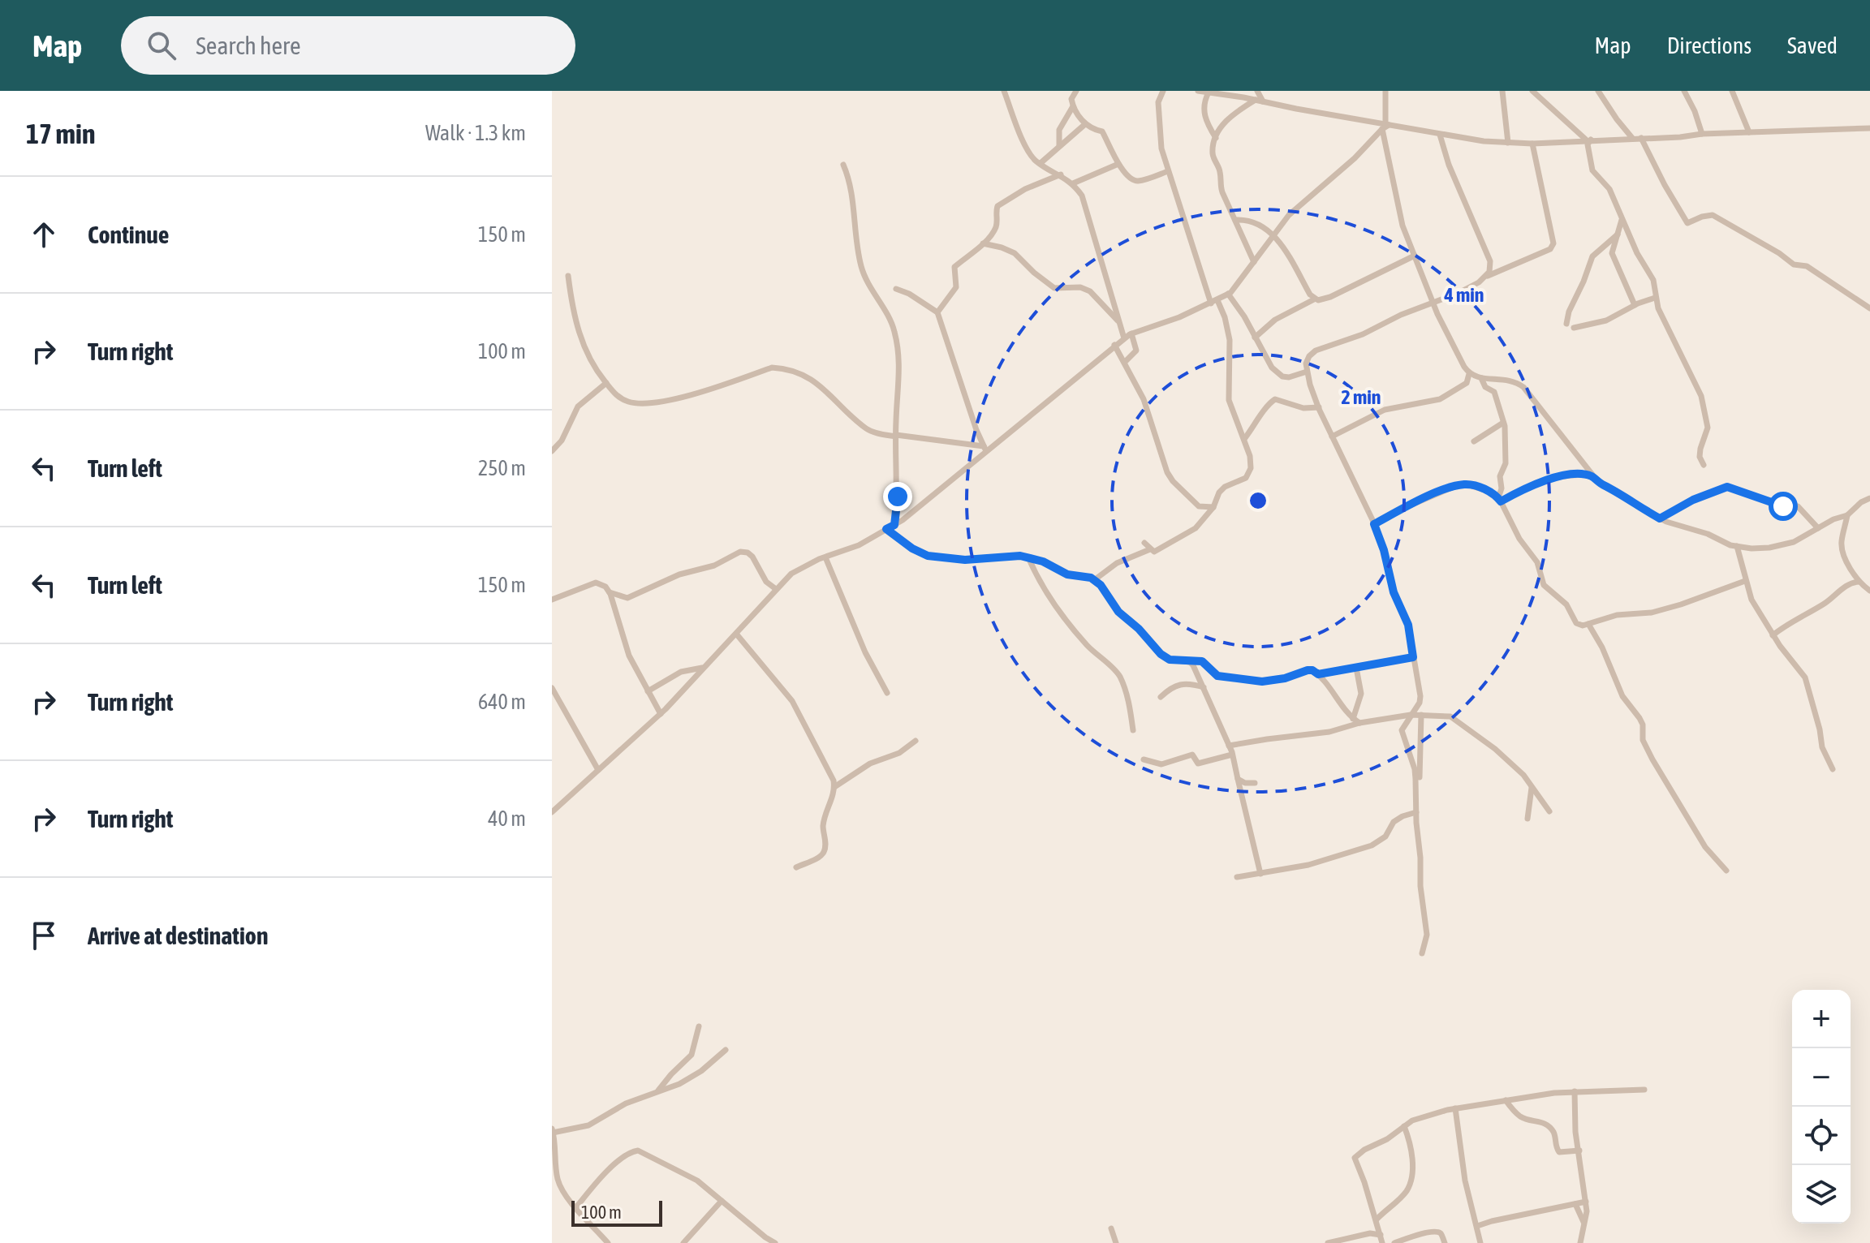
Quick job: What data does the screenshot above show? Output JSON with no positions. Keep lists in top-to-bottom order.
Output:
{
  "scale_bar": "100 m",
  "page": {
    "header": "Map",
    "search": "Search here",
    "nav": ["Map", "Directions", "Saved"],
    "heading": ["17 min", "Walk · 1.3 km"],
    "list": [
      ["Continue", "150 m"],
      ["Turn right", "100 m"],
      ["Turn left", "250 m"],
      ["Turn left", "150 m"],
      ["Turn right", "640 m"],
      ["Turn right", "40 m"],
      "Arrive at destination"
    ],
    "map_buttons": ["+", "−"],
    "scale": "100 m"
  },
  "rings": ["4 min", "2 min"]
}
